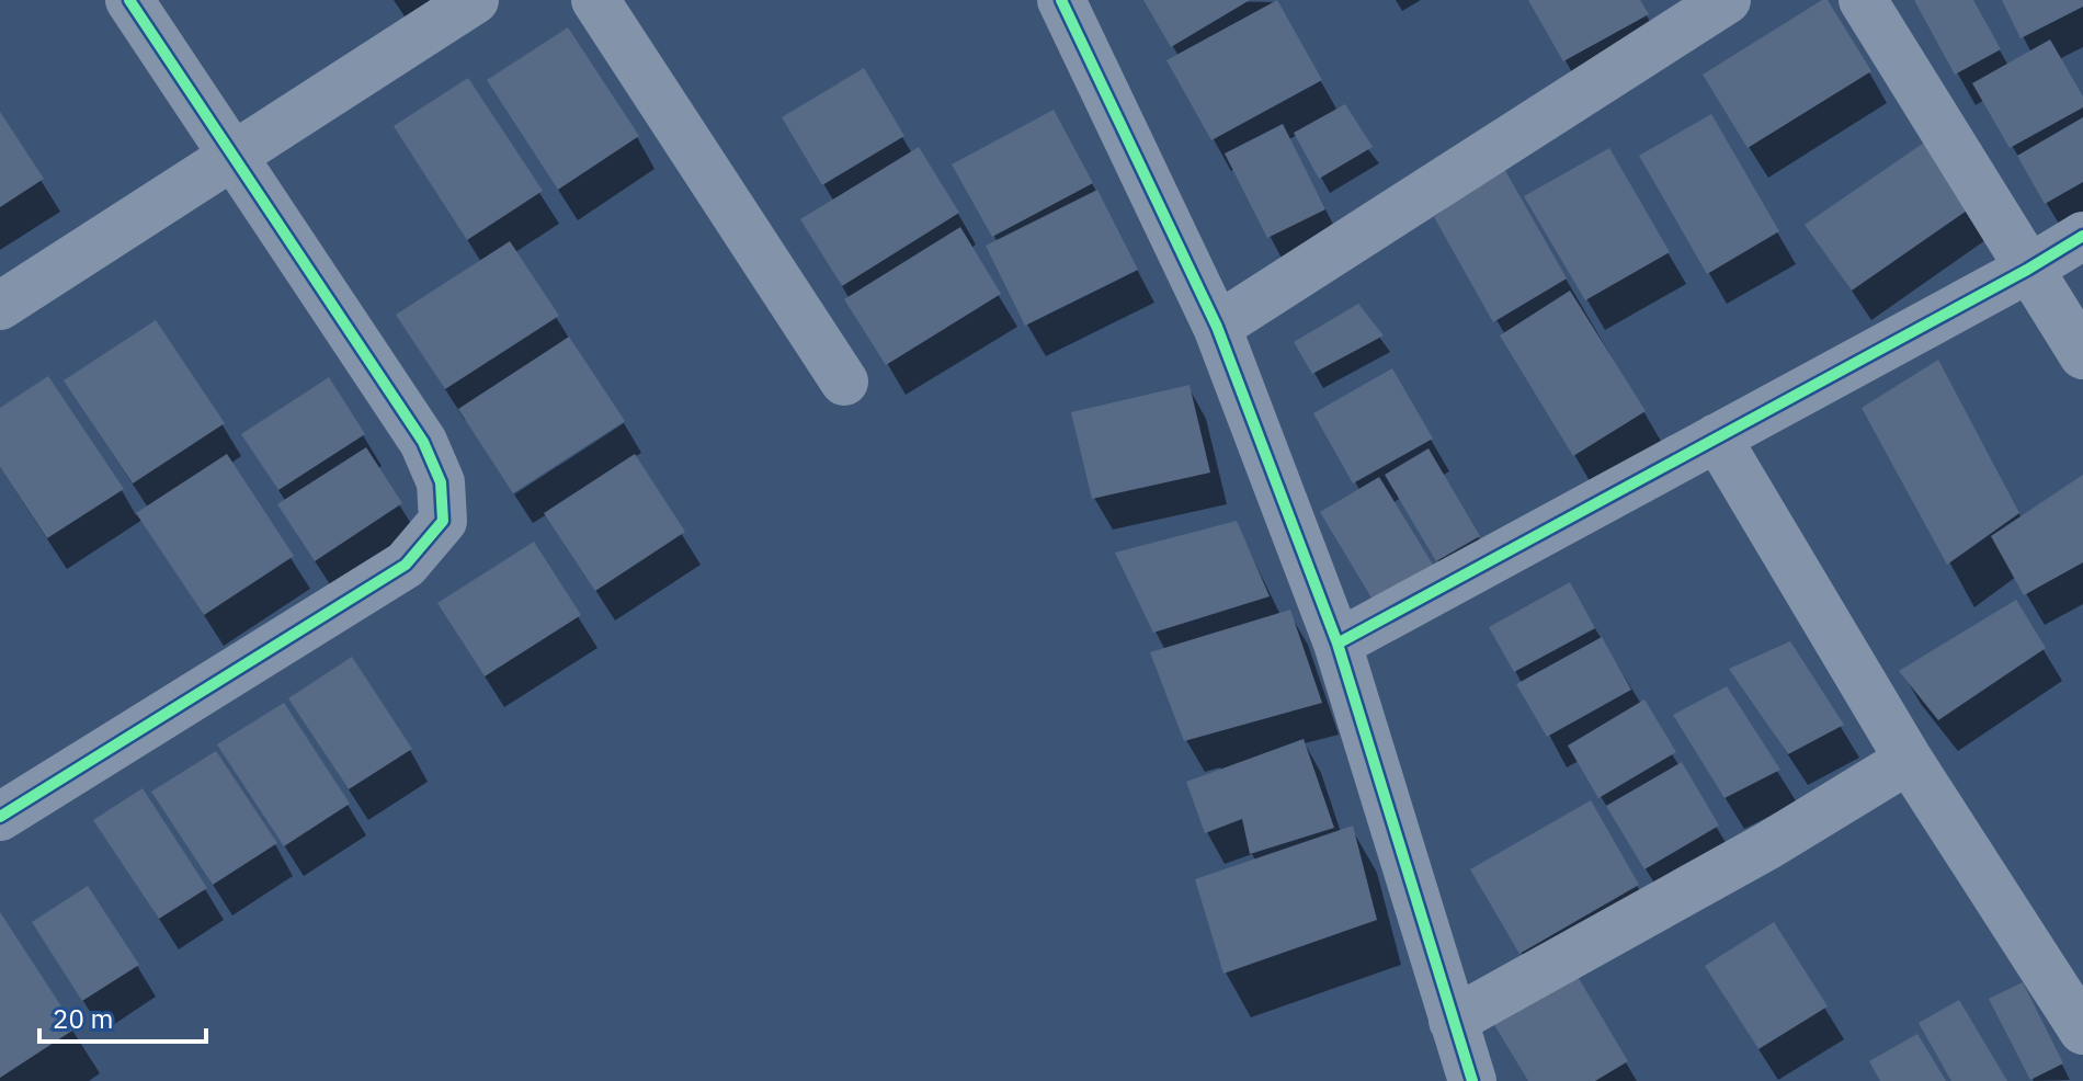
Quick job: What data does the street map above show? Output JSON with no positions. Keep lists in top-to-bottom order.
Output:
{
  "scale_bar": "20 m"
}
